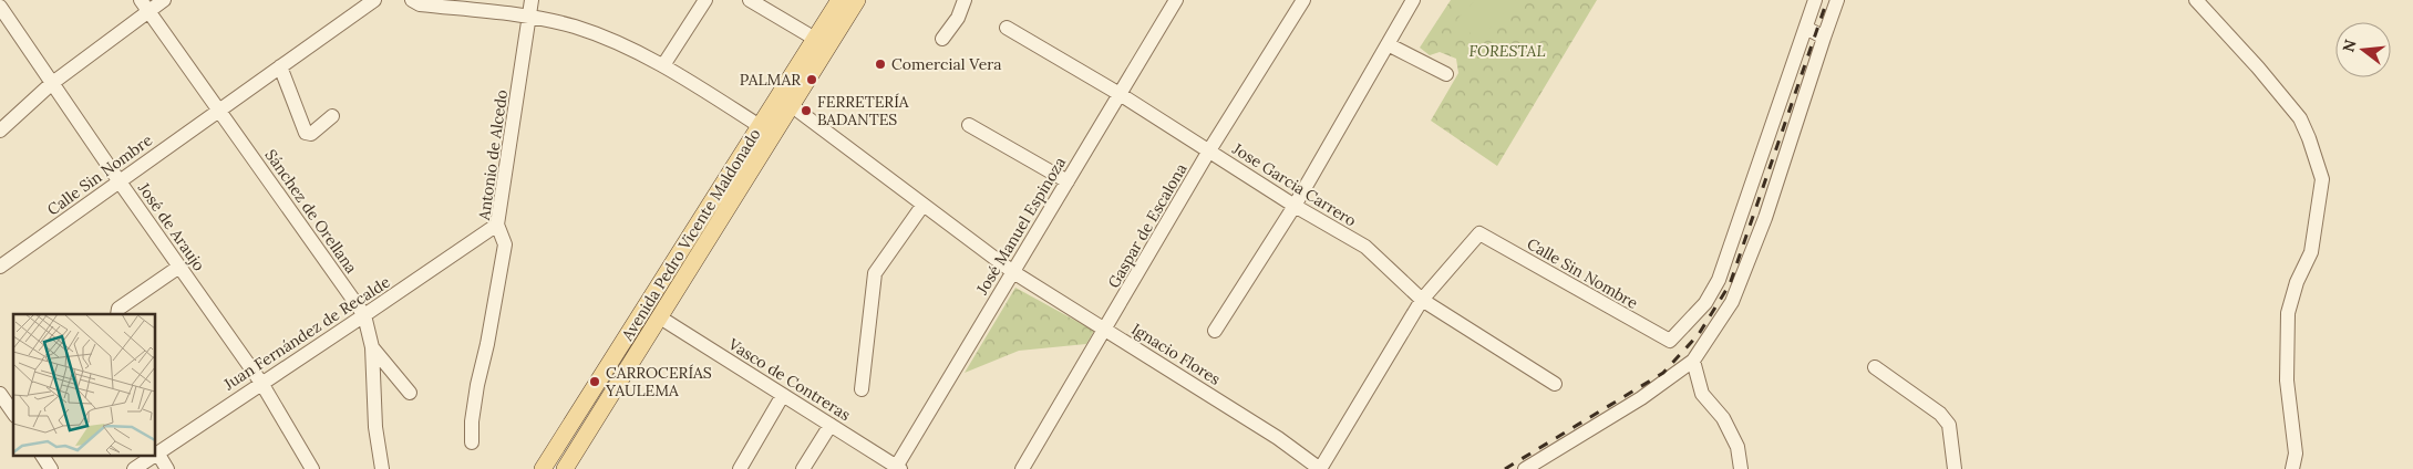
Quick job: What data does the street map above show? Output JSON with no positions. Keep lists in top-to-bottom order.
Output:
{
  "streets": {
    "main road": ["Avenida Pedro Vicente Maldonado"],
    "street": [
      "Antonio de Alcedo",
      "Calle Sin Nombre",
      "Jose Garcia Carrero",
      "Sánchez de Orellana",
      "José Manuel Espinoza",
      "Gaspar de Escalona",
      "José de Araujo",
      "Juan Fernández de Recalde",
      "Ignacio Flores",
      "Vasco de Contreras"
    ]
  },
  "crossings": [
    ["Antonio de Alcedo", "Juan Fernández de Recalde"],
    ["Calle Sin Nombre", "Jose Garcia Carrero"],
    ["Calle Sin Nombre", "Sánchez de Orellana"],
    ["Calle Sin Nombre", "José de Araujo"],
    ["Jose Garcia Carrero", "José Manuel Espinoza"],
    ["Jose Garcia Carrero", "Gaspar de Escalona"],
    ["Sánchez de Orellana", "Juan Fernández de Recalde"],
    ["José Manuel Espinoza", "Ignacio Flores"],
    ["José Manuel Espinoza", "Vasco de Contreras"],
    ["Gaspar de Escalona", "Ignacio Flores"],
    ["José de Araujo", "Juan Fernández de Recalde"],
    ["Avenida Pedro Vicente Maldonado", "Ignacio Flores"],
    ["Avenida Pedro Vicente Maldonado", "Vasco de Contreras"]
  ],
  "parks": ["FORESTAL"],
  "places": [
    "Comercial Vera",
    "PALMAR",
    "FERRETERÍA BADANTES",
    "CARROCERÍAS YAULEMA"
  ],
  "north": "left"
}
